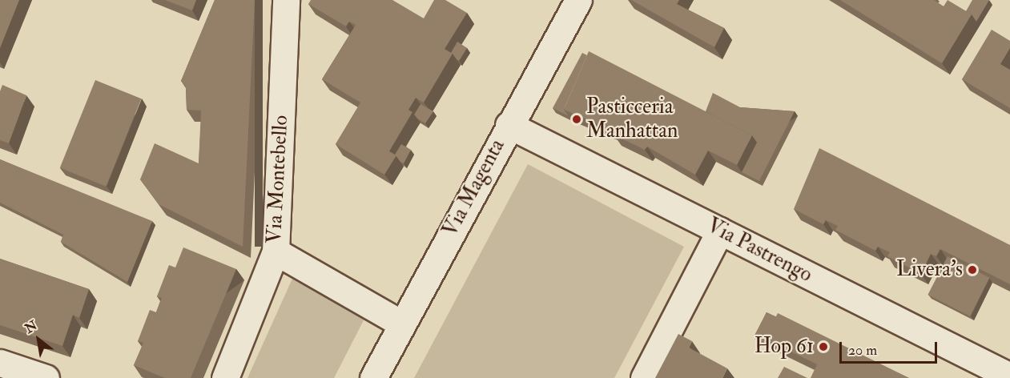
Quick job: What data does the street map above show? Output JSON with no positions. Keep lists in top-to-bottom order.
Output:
{
  "streets": {
    "street": ["Via Montebello", "Via Magenta", "Via Pastrengo"]
  },
  "crossings": [
    ["Via Magenta", "Via Pastrengo"]
  ],
  "places": ["Pasticceria Manhattan", "Livera's", "Hop 61"],
  "scale_bar": "20 m",
  "north": "top left"
}
